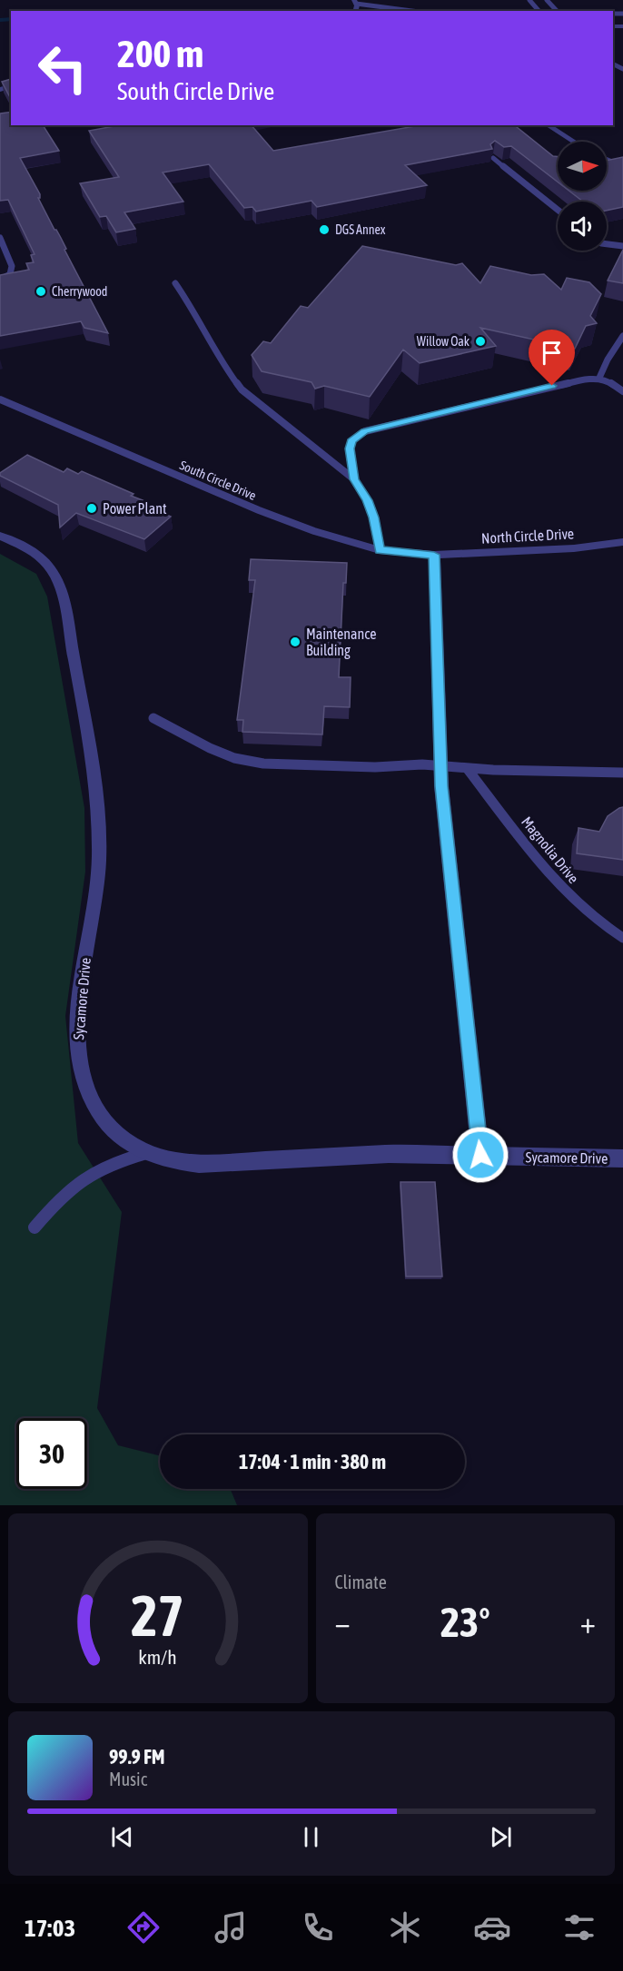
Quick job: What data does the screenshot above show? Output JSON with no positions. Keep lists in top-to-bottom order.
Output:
{
  "streets": {
    "street": ["North Circle Drive", "Sycamore Drive"],
    "lane": ["South Circle Drive", "Magnolia Drive"]
  },
  "crossings": [
    ["South Circle Drive", "North Circle Drive"]
  ],
  "places": [
    "DGS Annex",
    "Cherrywood",
    "Willow Oak",
    "Power Plant",
    "Maintenance Building"
  ],
  "north": "right",
  "page": {
    "turn": ["200 m", "South Circle Drive"],
    "limit": "30",
    "trip": "17:04 · 1 min · 380 m",
    "tile": "Climate",
    "heat": ["−", "23°", "+"],
    "song": ["99.9 FM", "Music"],
    "tabs": "17:03",
    "gauge": ["27", "km/h"]
  }
}
